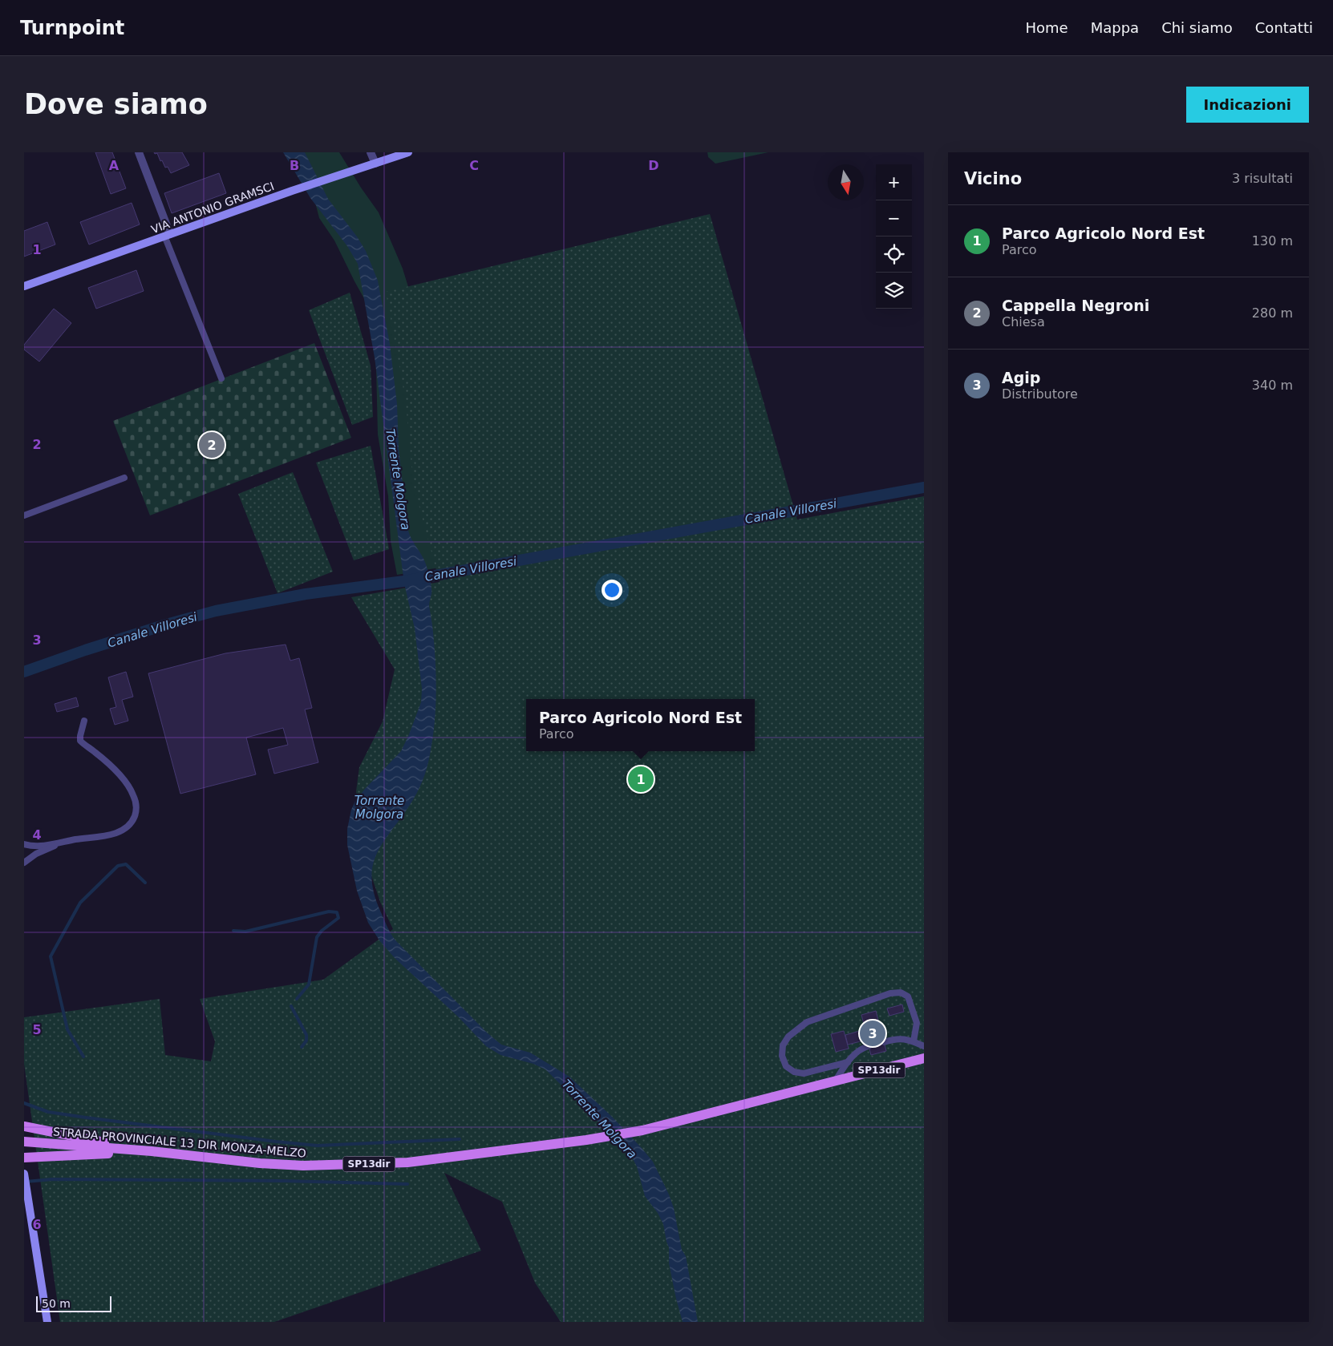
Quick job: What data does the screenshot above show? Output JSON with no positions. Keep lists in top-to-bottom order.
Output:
{
  "streets": {
    "main road": ["SP13dir", "STRADA PROVINCIALE 13 DIR MONZA-MELZO"],
    "street": ["VIA ANTONIO GRAMSCI"]
  },
  "crossings": [
    ["SP13dir", "STRADA PROVINCIALE 13 DIR MONZA-MELZO"]
  ],
  "water": ["Torrente Molgora", "Canale Villoresi"],
  "scale_bar": "50 m",
  "north": "bottom",
  "page": {
    "header": "Turnpoint",
    "nav": [
      "Home",
      "Mappa",
      "Chi siamo",
      "Contatti"
    ],
    "buttons": "Indicazioni",
    "title": "Dove siamo",
    "heading": ["Vicino", "3 risultati"],
    "map_buttons": ["+", "−"],
    "list": [
      {
        "mark": "1",
        "name": "Parco Agricolo Nord Est",
        "note": "Parco",
        "value": "130 m"
      },
      {
        "mark": "2",
        "name": "Cappella Negroni",
        "note": "Chiesa",
        "value": "280 m"
      },
      {
        "mark": "3",
        "name": "Agip",
        "note": "Distributore",
        "value": "340 m"
      }
    ],
    "pins": ["2", "1", "3"],
    "popup": ["Parco Agricolo Nord Est", "Parco"],
    "scale": "50 m"
  },
  "grid": {
    "columns": [
      "A",
      "B",
      "C",
      "D"
    ],
    "rows": [
      "1",
      "2",
      "3",
      "4",
      "5",
      "6"
    ]
  }
}
